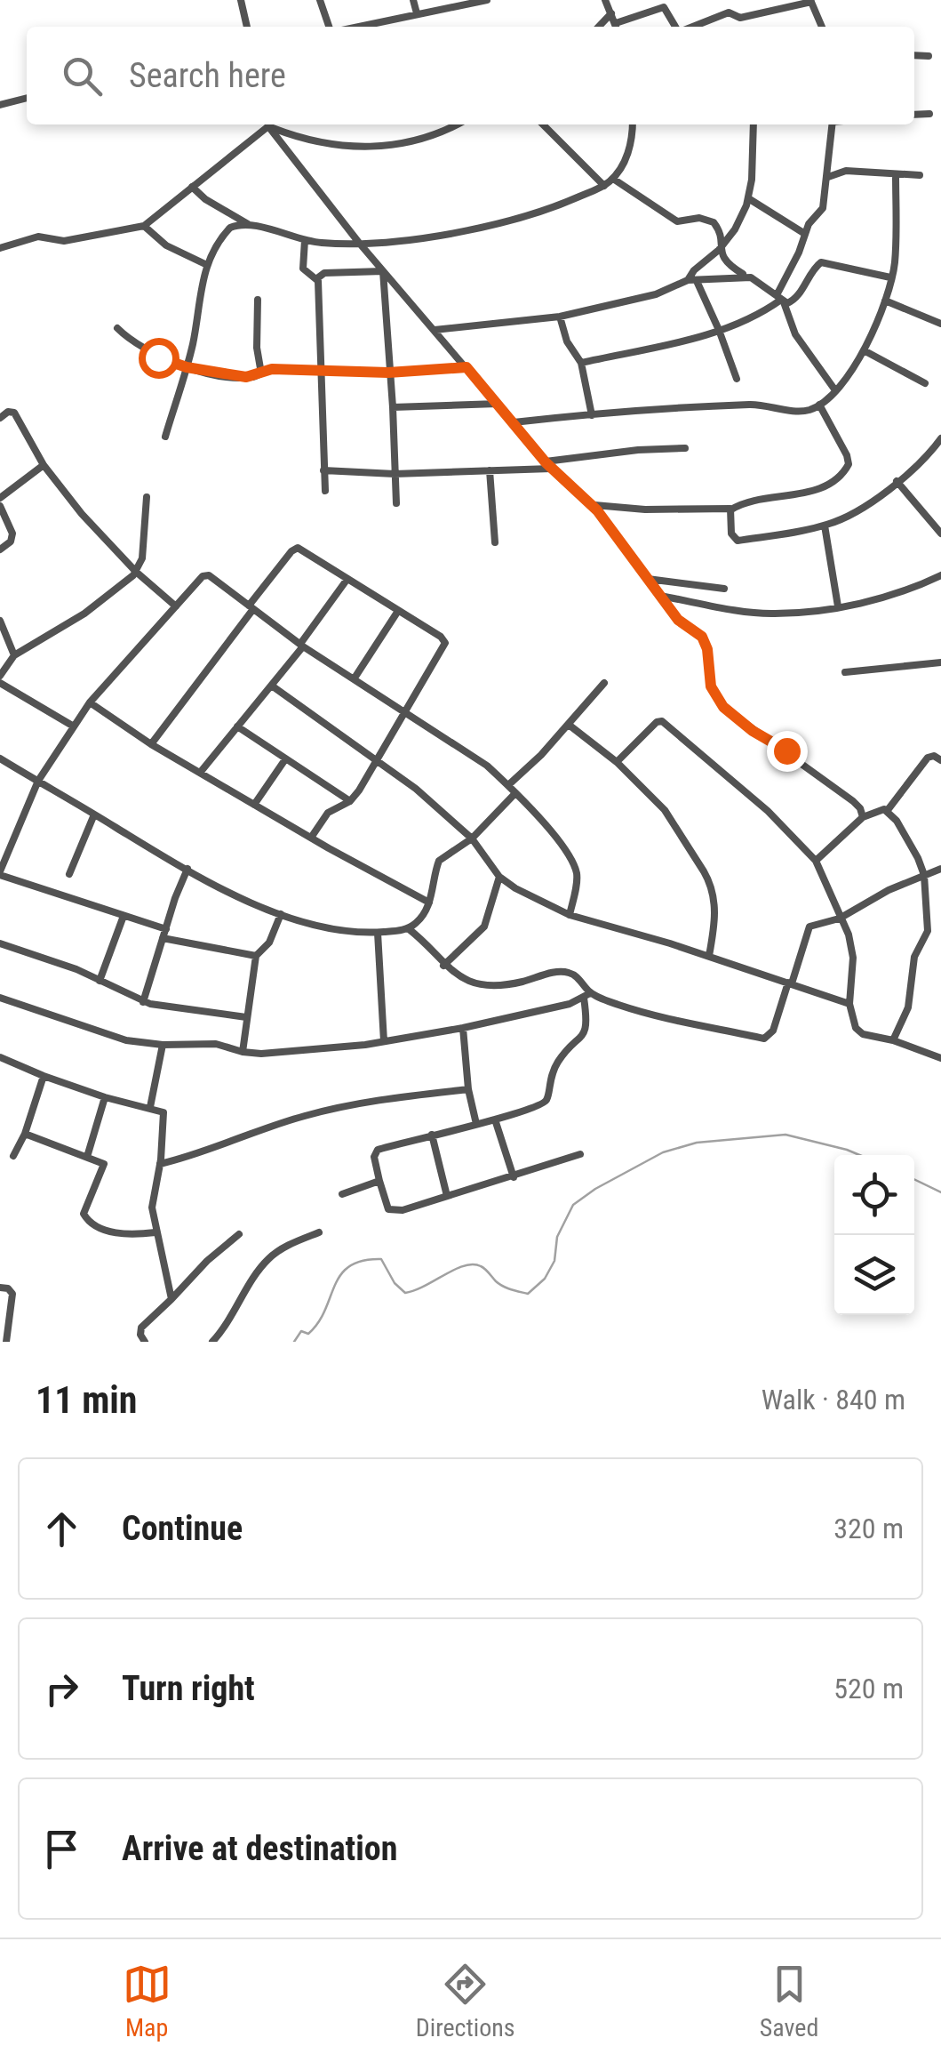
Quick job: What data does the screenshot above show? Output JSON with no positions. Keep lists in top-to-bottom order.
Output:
{
  "page": {
    "search": "Search here",
    "heading": ["11 min", "Walk · 840 m"],
    "list": [
      ["Continue", "320 m"],
      ["Turn right", "520 m"],
      "Arrive at destination"
    ],
    "nav": ["Map", "Directions", "Saved"]
  }
}
